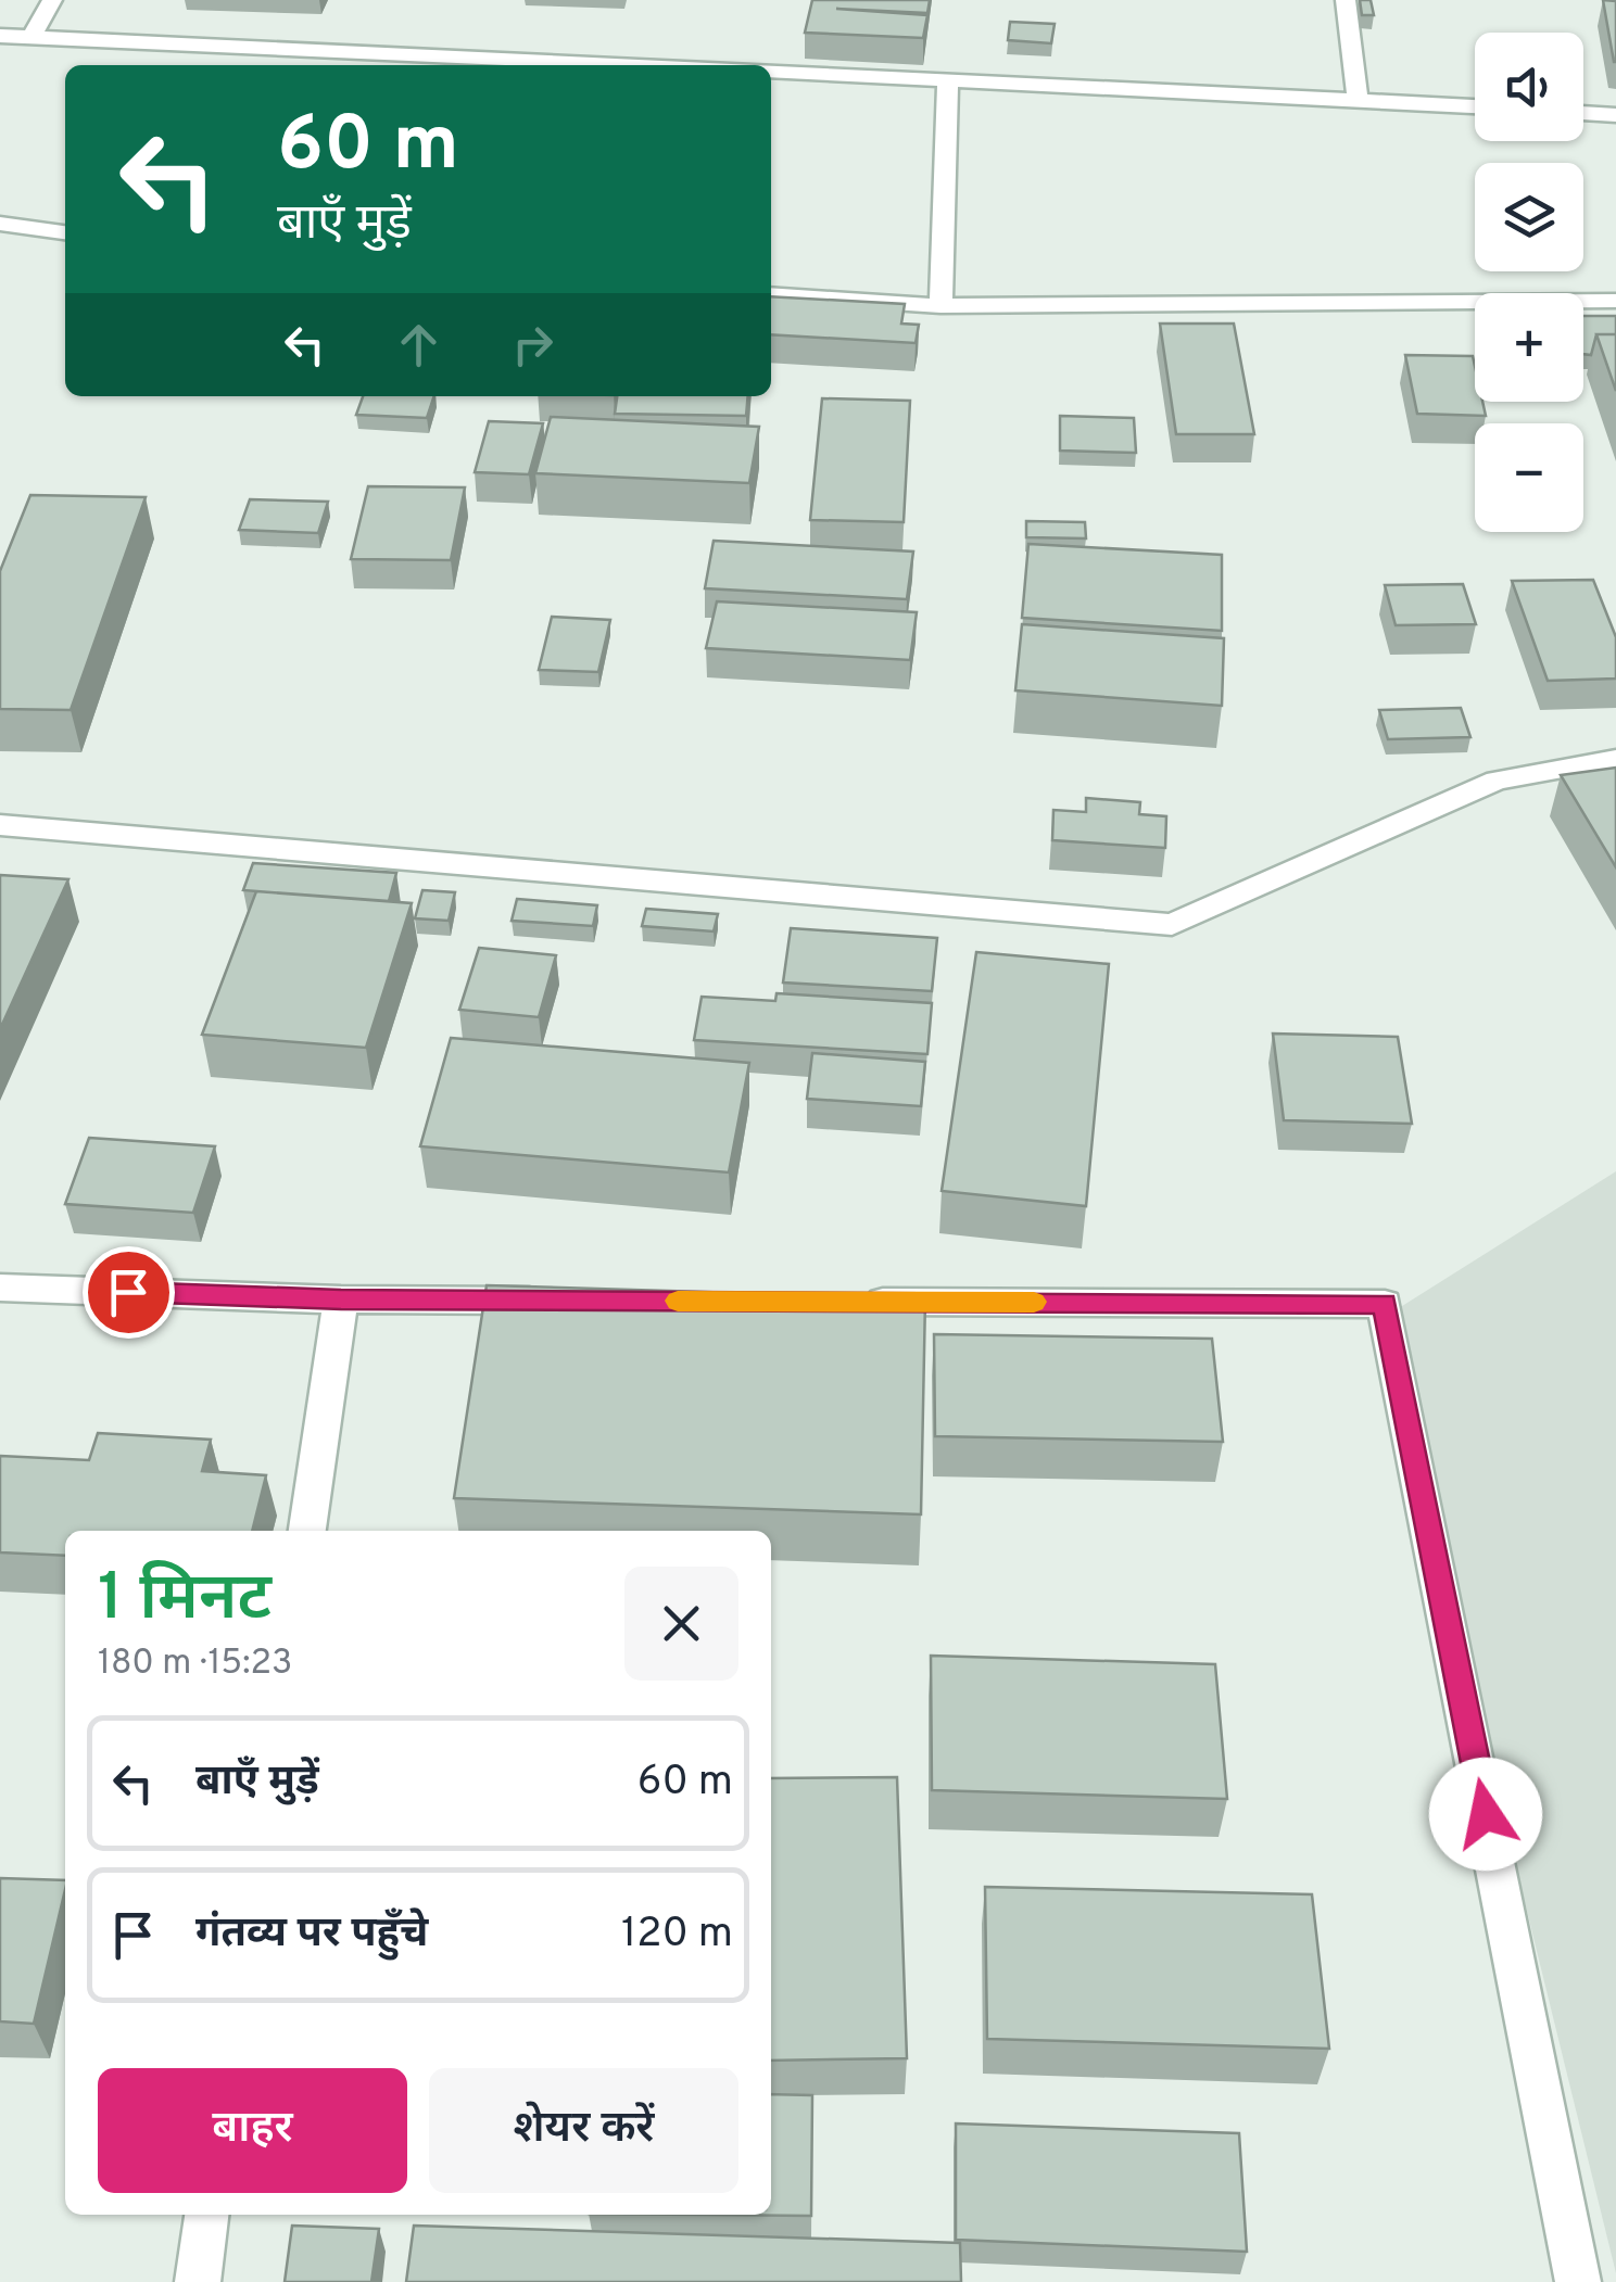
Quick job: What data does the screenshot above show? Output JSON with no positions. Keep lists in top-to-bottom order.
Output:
{
  "page": {
    "map_buttons": ["+", "−"],
    "turn": ["60 m", "बाएँ मुड़ें"],
    "heading": ["1 मिनट", "180 m · 15:23"],
    "list": [
      {
        "name": "बाएँ मुड़ें",
        "value": "60 m"
      },
      {
        "name": "गंतव्य पर पहुँचे",
        "value": "120 m"
      }
    ],
    "buttons": ["बाहर", "शेयर करें"]
  }
}
